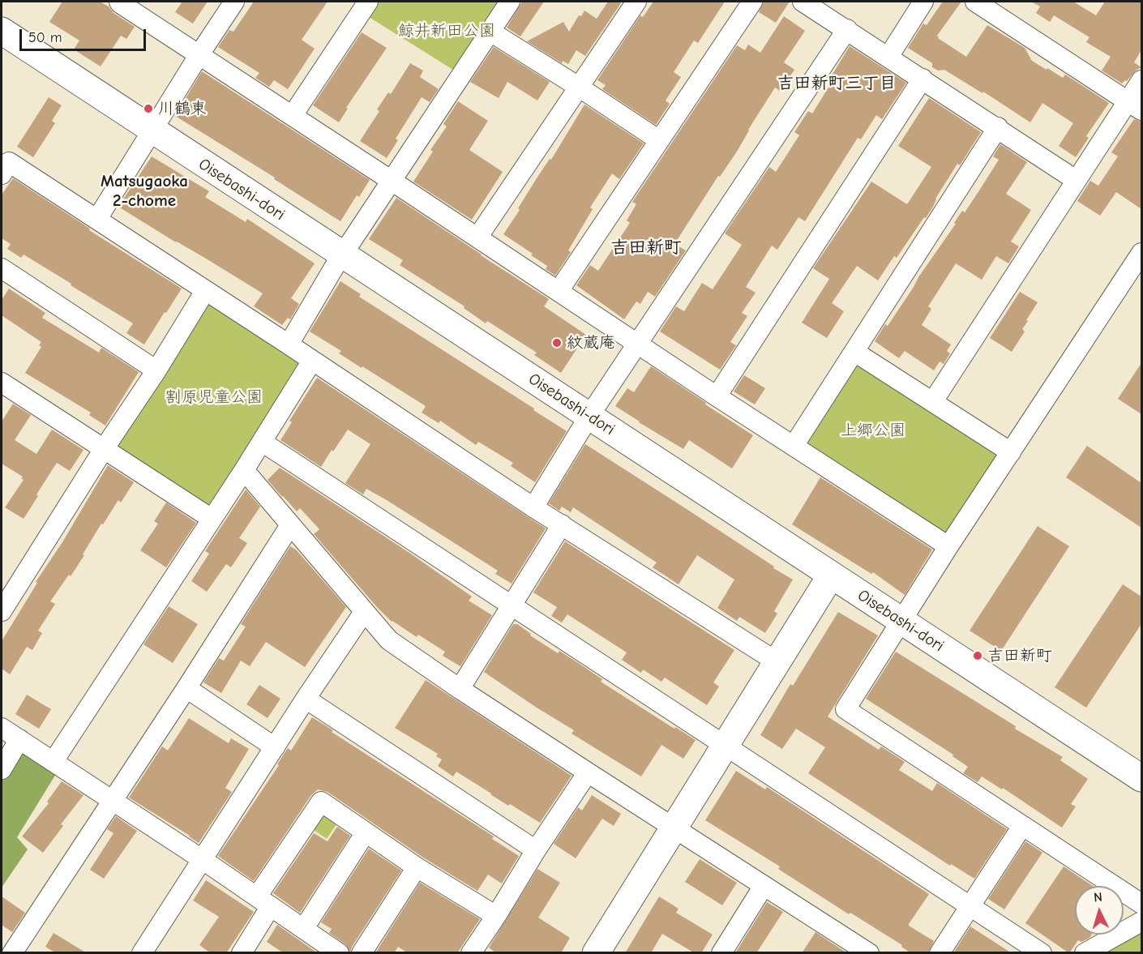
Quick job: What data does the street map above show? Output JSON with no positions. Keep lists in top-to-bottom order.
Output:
{
  "streets": {
    "street": ["Oisebashi-dori"]
  },
  "districts": ["吉田新町三丁目", "Matsugaoka 2-chome", "吉田新町"],
  "parks": ["鯨井新田公園", "割原児童公園", "上郷公園"],
  "places": ["川鶴東", "紋蔵庵", "吉田新町"],
  "scale_bar": "50 m",
  "north": "top"
}
